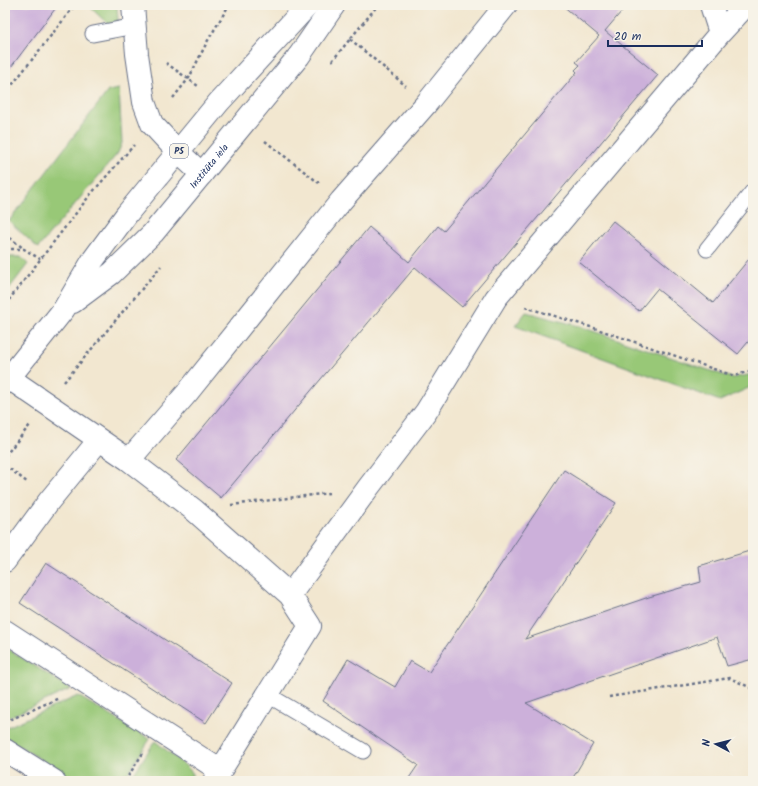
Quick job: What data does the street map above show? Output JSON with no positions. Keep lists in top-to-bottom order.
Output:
{
  "streets": {
    "street": ["P5", "Institūta iela"]
  },
  "scale_bar": "20 m",
  "north": "left"
}
